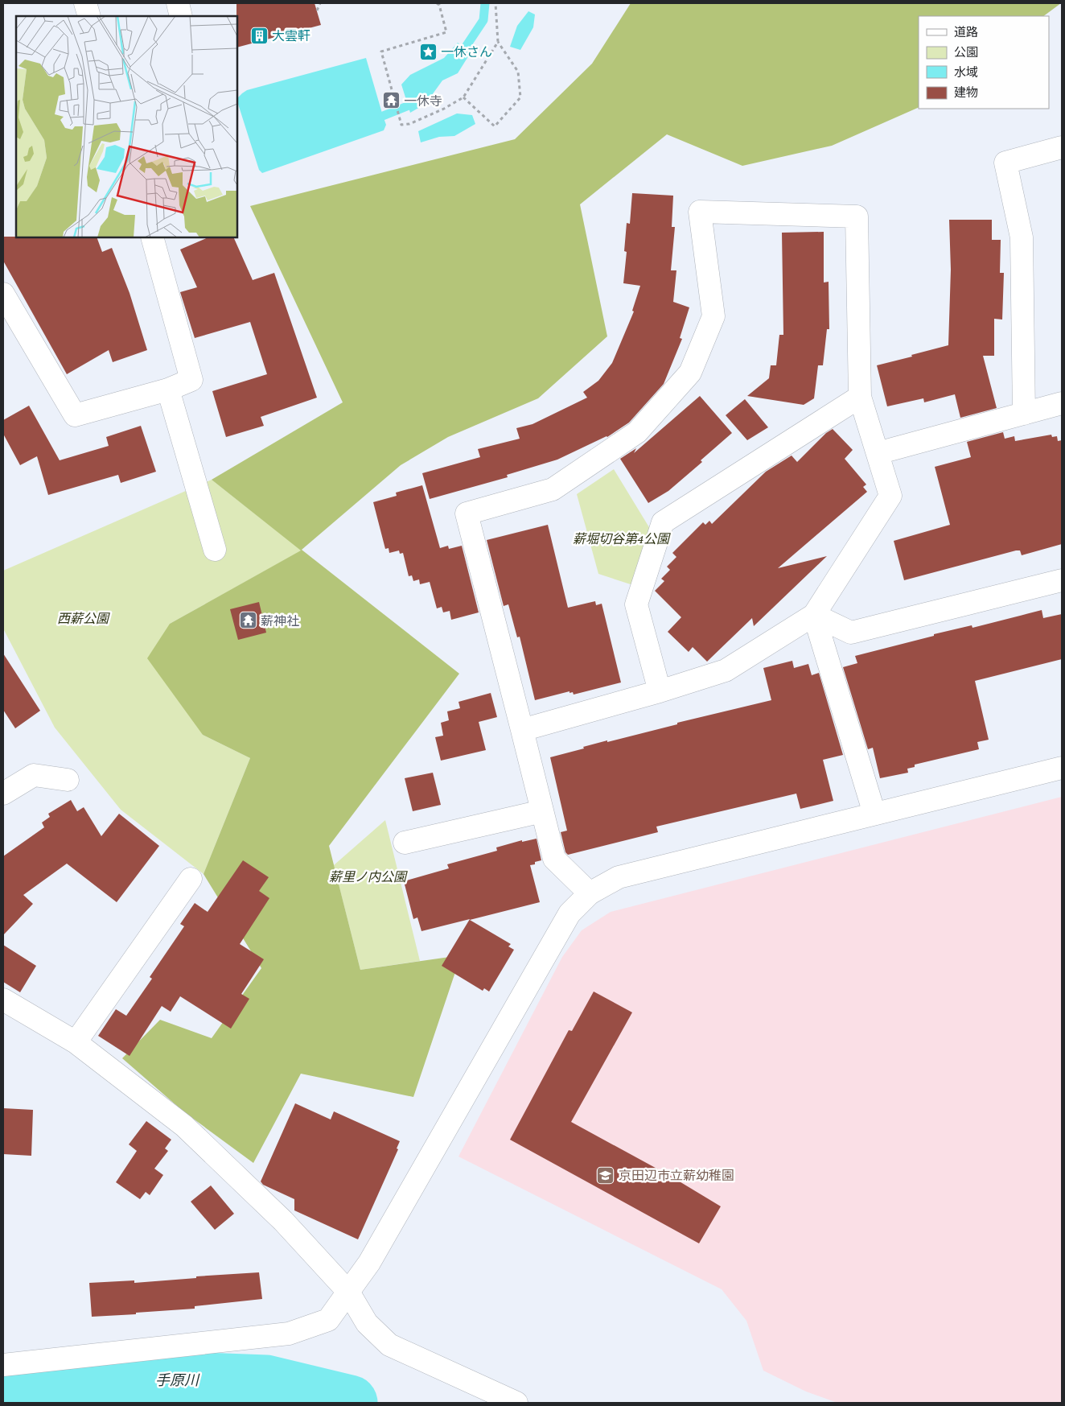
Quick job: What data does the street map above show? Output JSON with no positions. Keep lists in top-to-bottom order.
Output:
{
  "water": ["手原川"],
  "parks": ["薪堀切谷第4公園", "西薪公園", "薪里ノ内公園"],
  "places": {
    "building": ["大雲軒"],
    "place": ["一休さん"],
    "temple": ["一休寺", "薪神社"],
    "school or university": ["京田辺市立薪幼稚園"]
  },
  "legend": [
    "道路",
    "公園",
    "水域",
    "建物"
  ]
}
